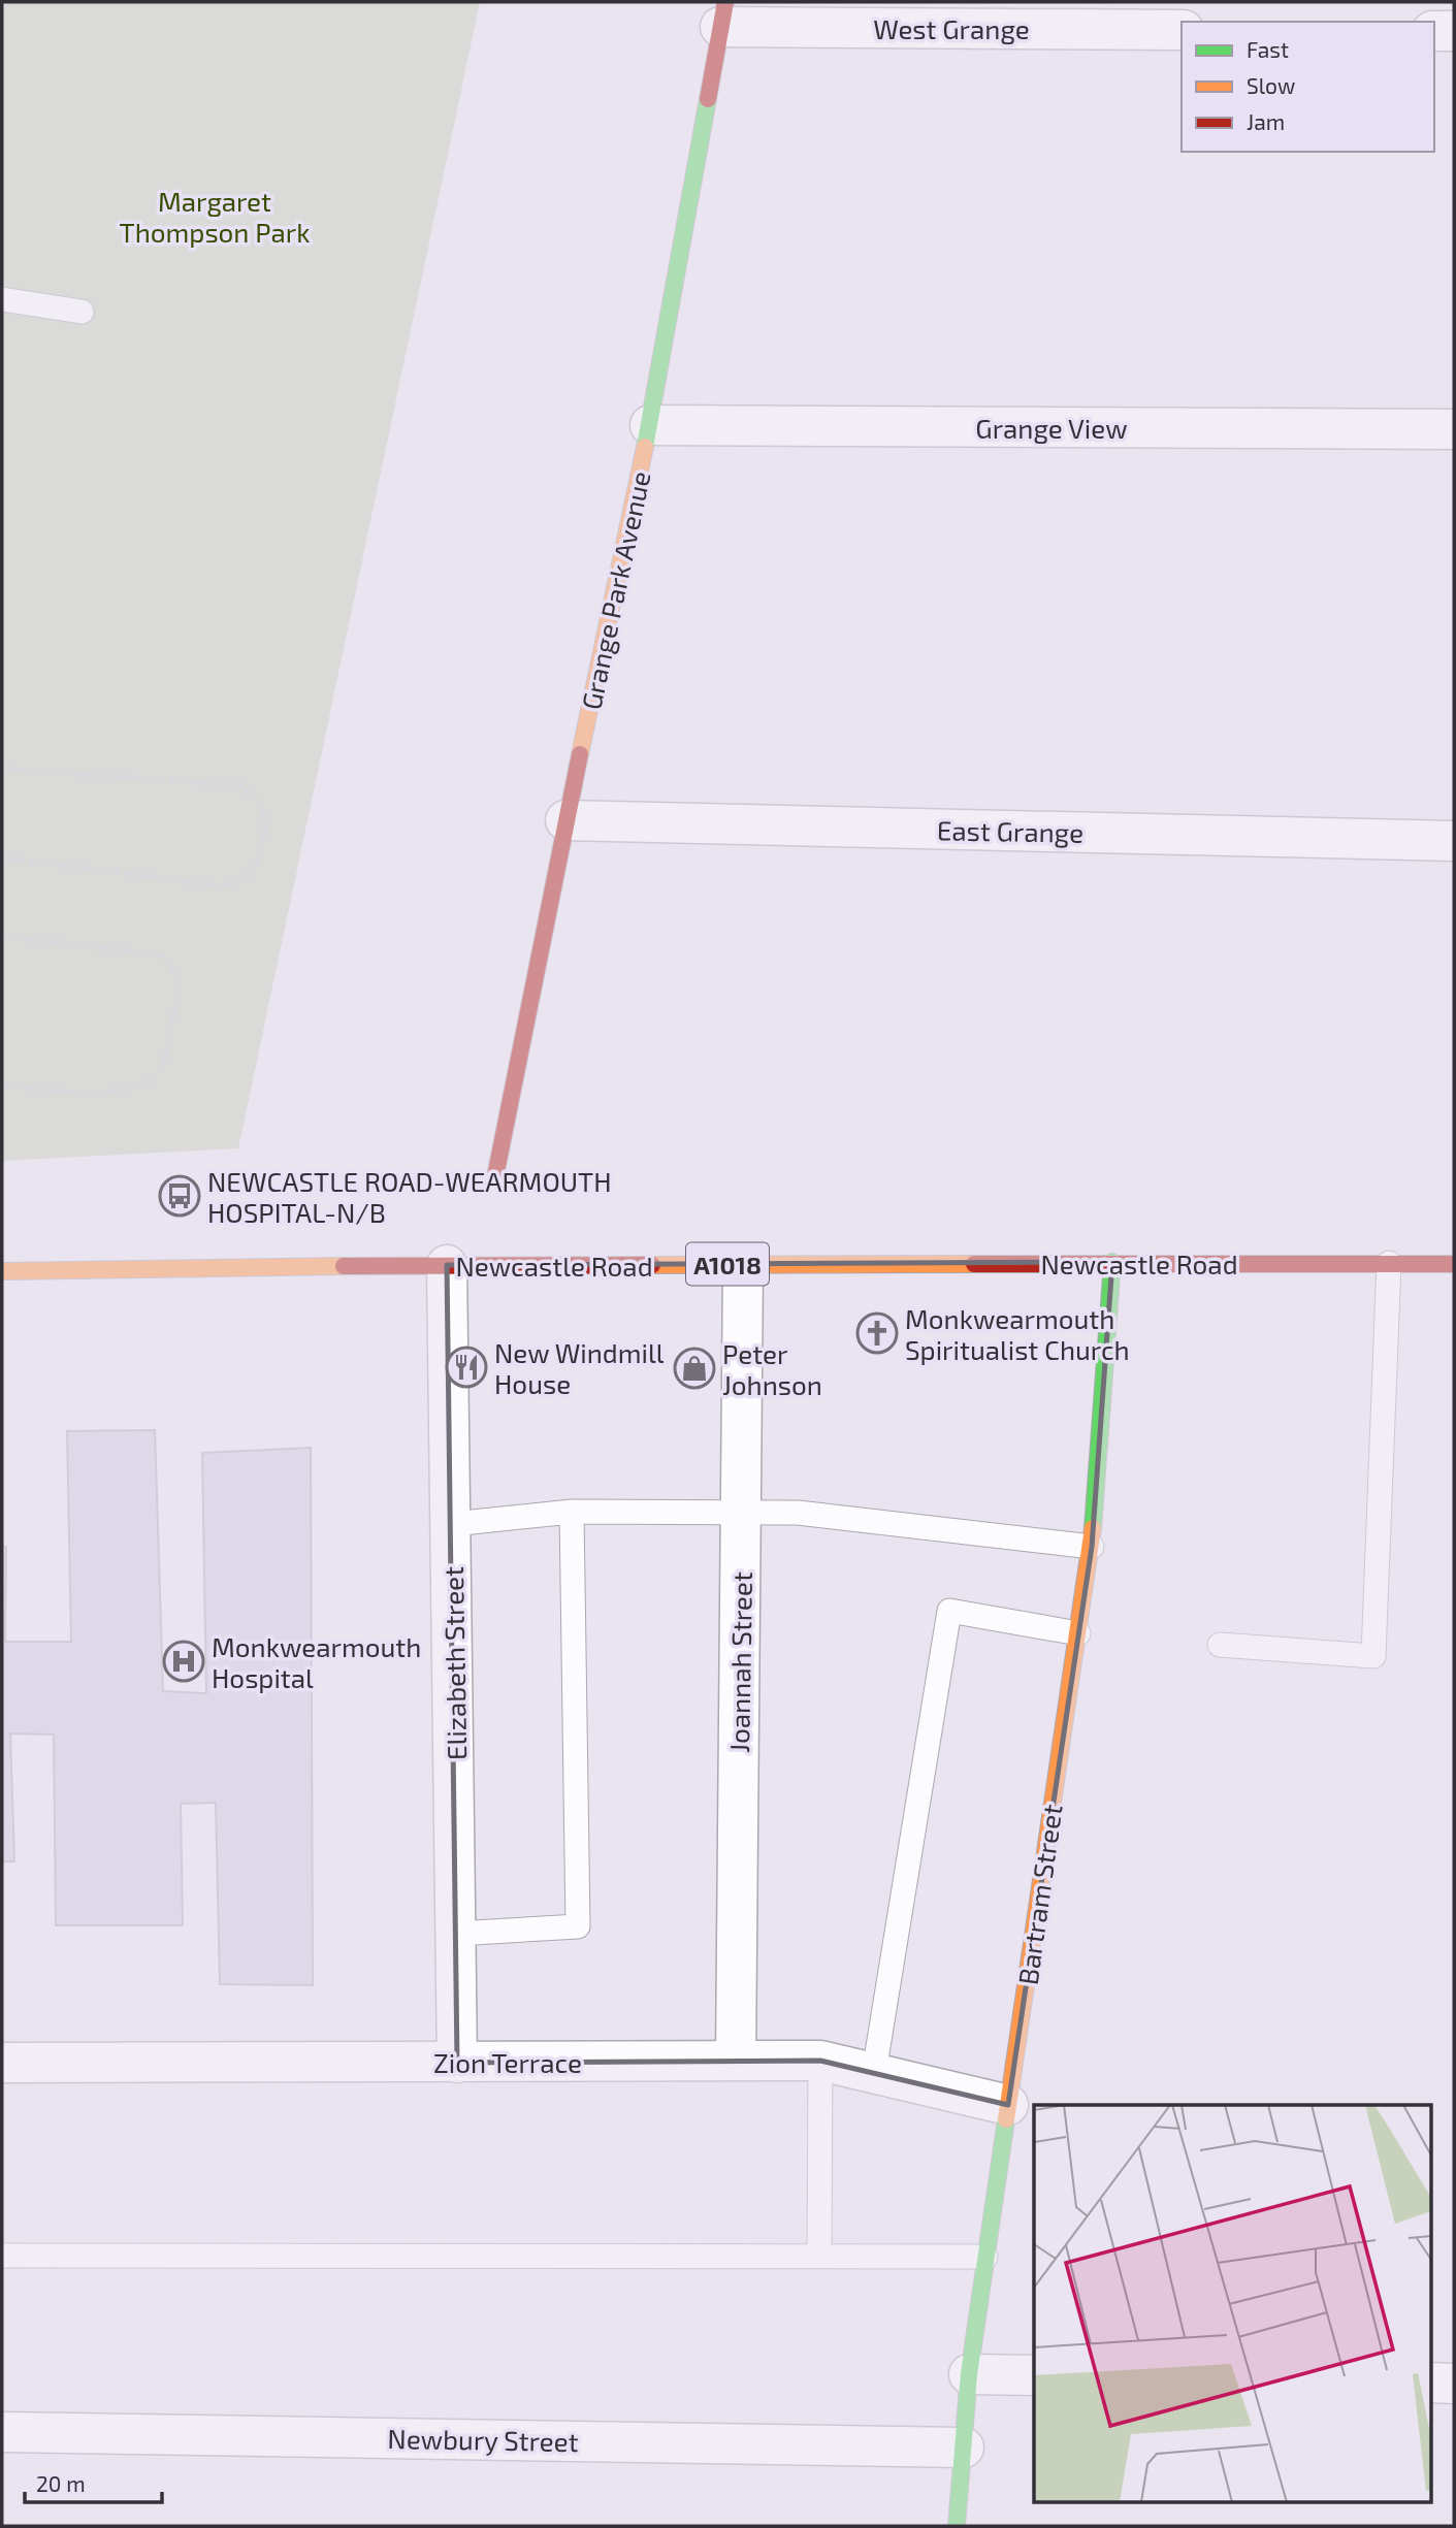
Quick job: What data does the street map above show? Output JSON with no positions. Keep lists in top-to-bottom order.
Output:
{
  "streets": {
    "main road": [
      "Grange Park Avenue",
      "Newcastle Road",
      "A1018",
      "Bartram Street"
    ],
    "street": [
      "West Grange",
      "Grange View",
      "East Grange",
      "Joannah Street",
      "Elizabeth Street",
      "Zion Terrace",
      "Newbury Street"
    ]
  },
  "crossings": [
    ["West Grange", "Grange Park Avenue"],
    ["Grange View", "Grange Park Avenue"],
    ["Grange Park Avenue", "East Grange"],
    ["Newcastle Road", "Joannah Street"],
    ["Newcastle Road", "Elizabeth Street"],
    ["Newcastle Road", "Bartram Street"],
    ["Joannah Street", "Zion Terrace"],
    ["Elizabeth Street", "Zion Terrace"],
    ["Bartram Street", "Zion Terrace"],
    ["Bartram Street", "Newbury Street"]
  ],
  "parks": ["Margaret Thompson Park"],
  "places": {
    "bus stop": ["NEWCASTLE ROAD-WEARMOUTH HOSPITAL-N/B"],
    "church": ["Monkwearmouth Spiritualist Church"],
    "restaurant": ["New Windmill House"],
    "shop": ["Peter Johnson"],
    "hospital": ["Monkwearmouth Hospital"]
  },
  "legend": ["Fast", "Slow", "Jam"],
  "scale_bar": "20 m"
}
